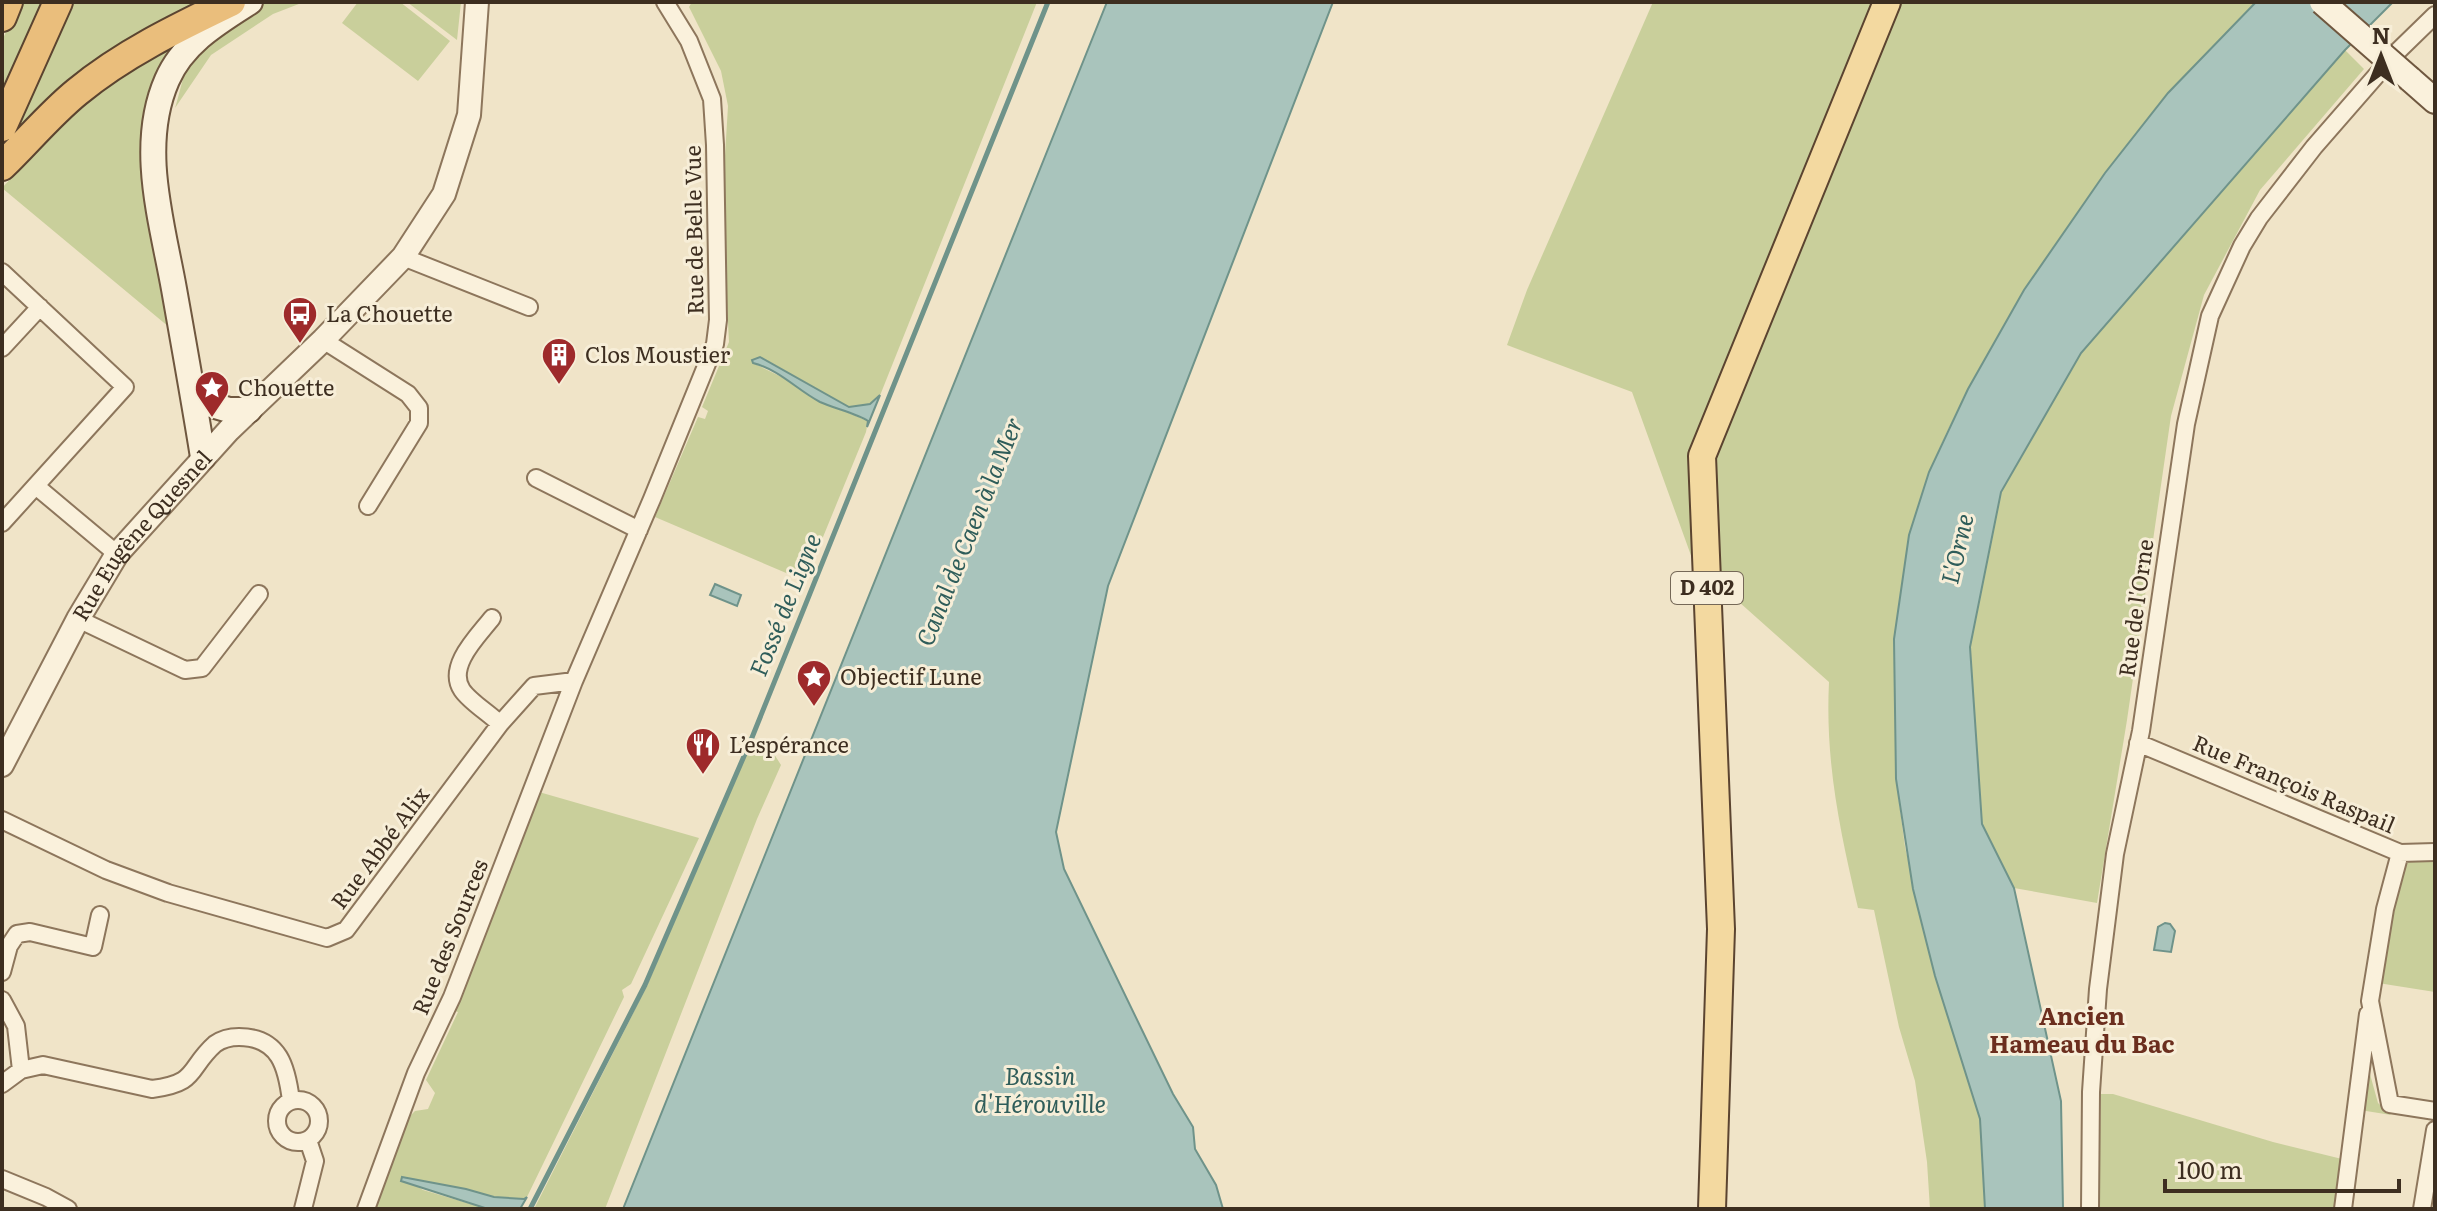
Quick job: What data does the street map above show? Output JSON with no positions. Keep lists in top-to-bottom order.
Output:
{
  "streets": {
    "main road": ["D 402"],
    "street": [
      "Rue de Belle Vue",
      "Rue Eugène Quesnel",
      "Rue de l'Orne",
      "Rue François Raspail",
      "Rue Abbé Alix",
      "Rue des Sources"
    ]
  },
  "crossings": [
    ["Rue de Belle Vue", "Rue Abbé Alix"],
    ["Rue de Belle Vue", "Rue des Sources"],
    ["Rue de l'Orne", "Rue François Raspail"],
    ["Rue Abbé Alix", "Rue des Sources"]
  ],
  "districts": ["Ancien Hameau du Bac"],
  "water": [
    "Canal de Caen à la Mer",
    "L'Orne",
    "Fossé de Ligne",
    "Bassin d'Hérouville"
  ],
  "places": {
    "bus stop": ["La Chouette"],
    "building": ["Clos Moustier"],
    "place": ["Chouette", "Objectif Lune"],
    "restaurant": ["L’espérance"]
  },
  "scale_bar": "100 m",
  "north": "top"
}
